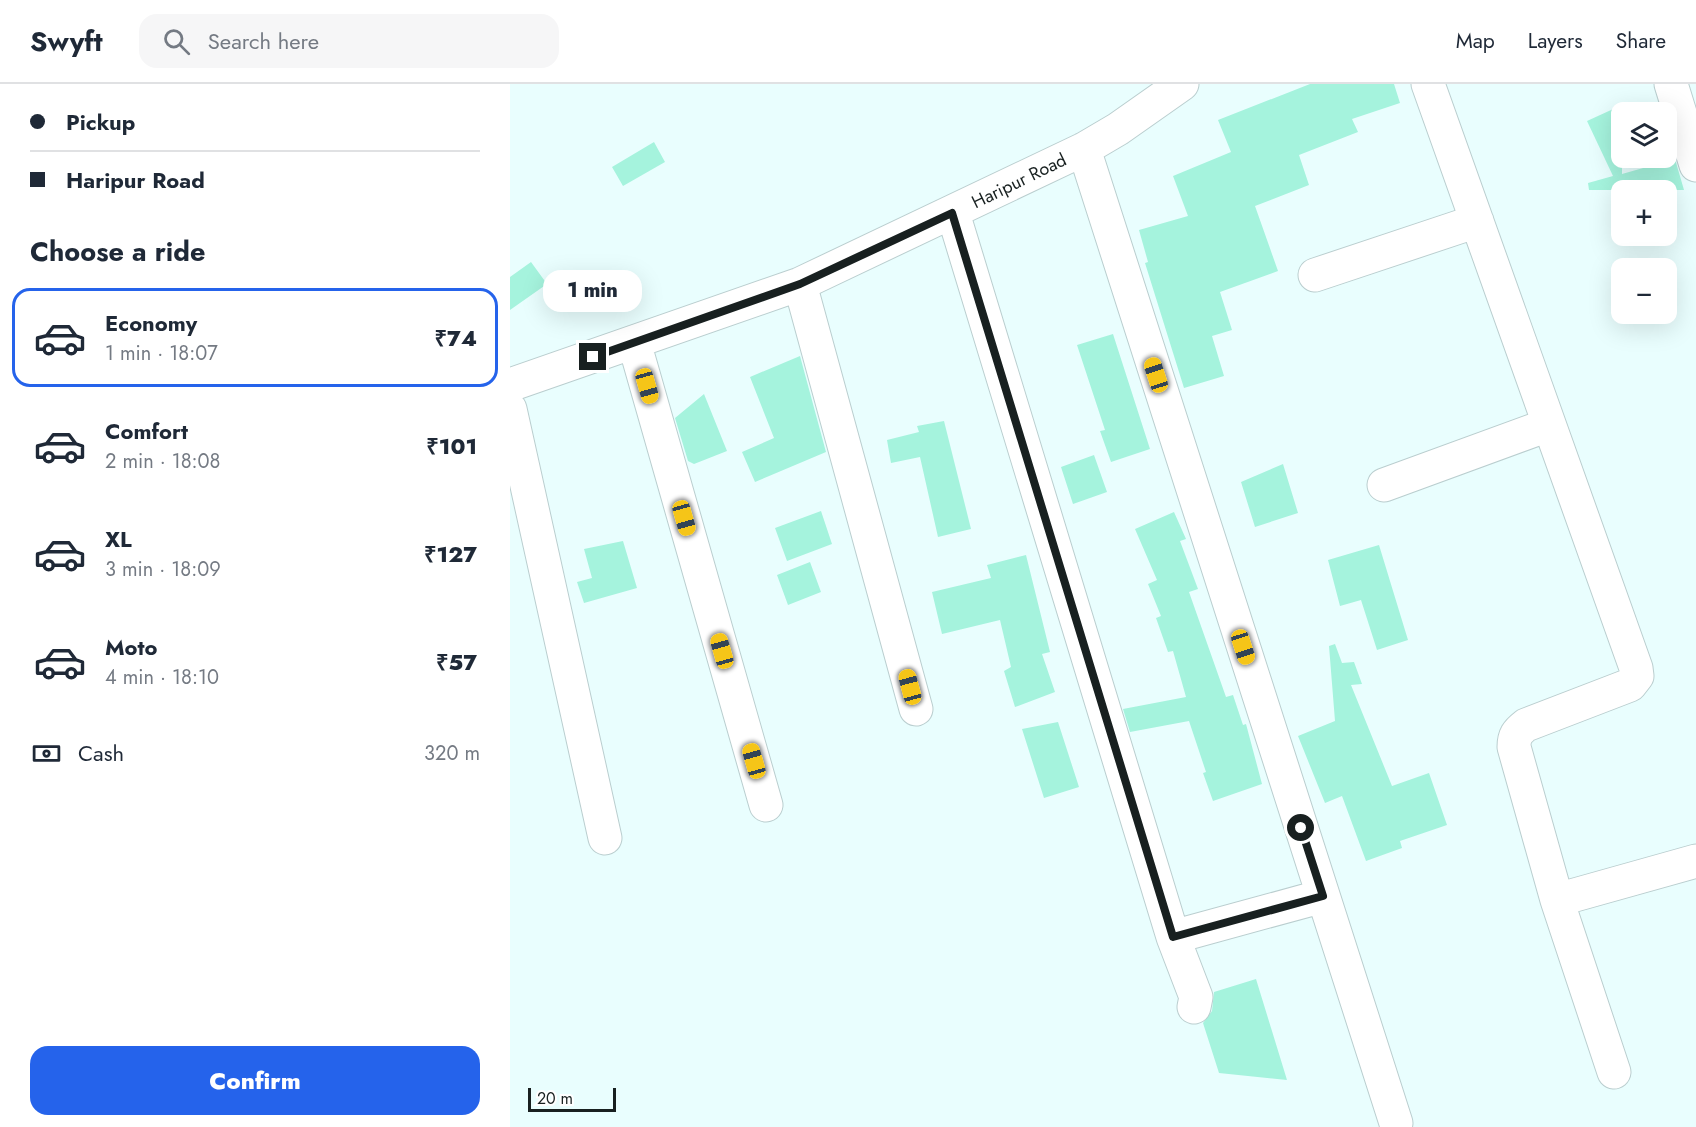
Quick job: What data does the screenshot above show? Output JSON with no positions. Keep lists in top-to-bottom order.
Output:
{
  "streets": {
    "street": ["Haripur Road"]
  },
  "scale_bar": "20 m",
  "page": {
    "header": "Swyft",
    "search": "Search here",
    "nav": ["Map", "Layers", "Share"],
    "banner": ["Pickup", "Haripur Road"],
    "map_buttons": ["+", "−"],
    "heading": "Choose a ride",
    "bubble": "1 min",
    "list": [
      {
        "name": "Economy",
        "note": "1 min · 18:07",
        "value": "₹74"
      },
      {
        "name": "Comfort",
        "note": "2 min · 18:08",
        "value": "₹101"
      },
      {
        "name": "XL",
        "note": "3 min · 18:09",
        "value": "₹127"
      },
      {
        "name": "Moto",
        "note": "4 min · 18:10",
        "value": "₹57"
      }
    ],
    "pay": ["Cash", "320 m"],
    "buttons": "Confirm",
    "scale": "20 m"
  }
}
